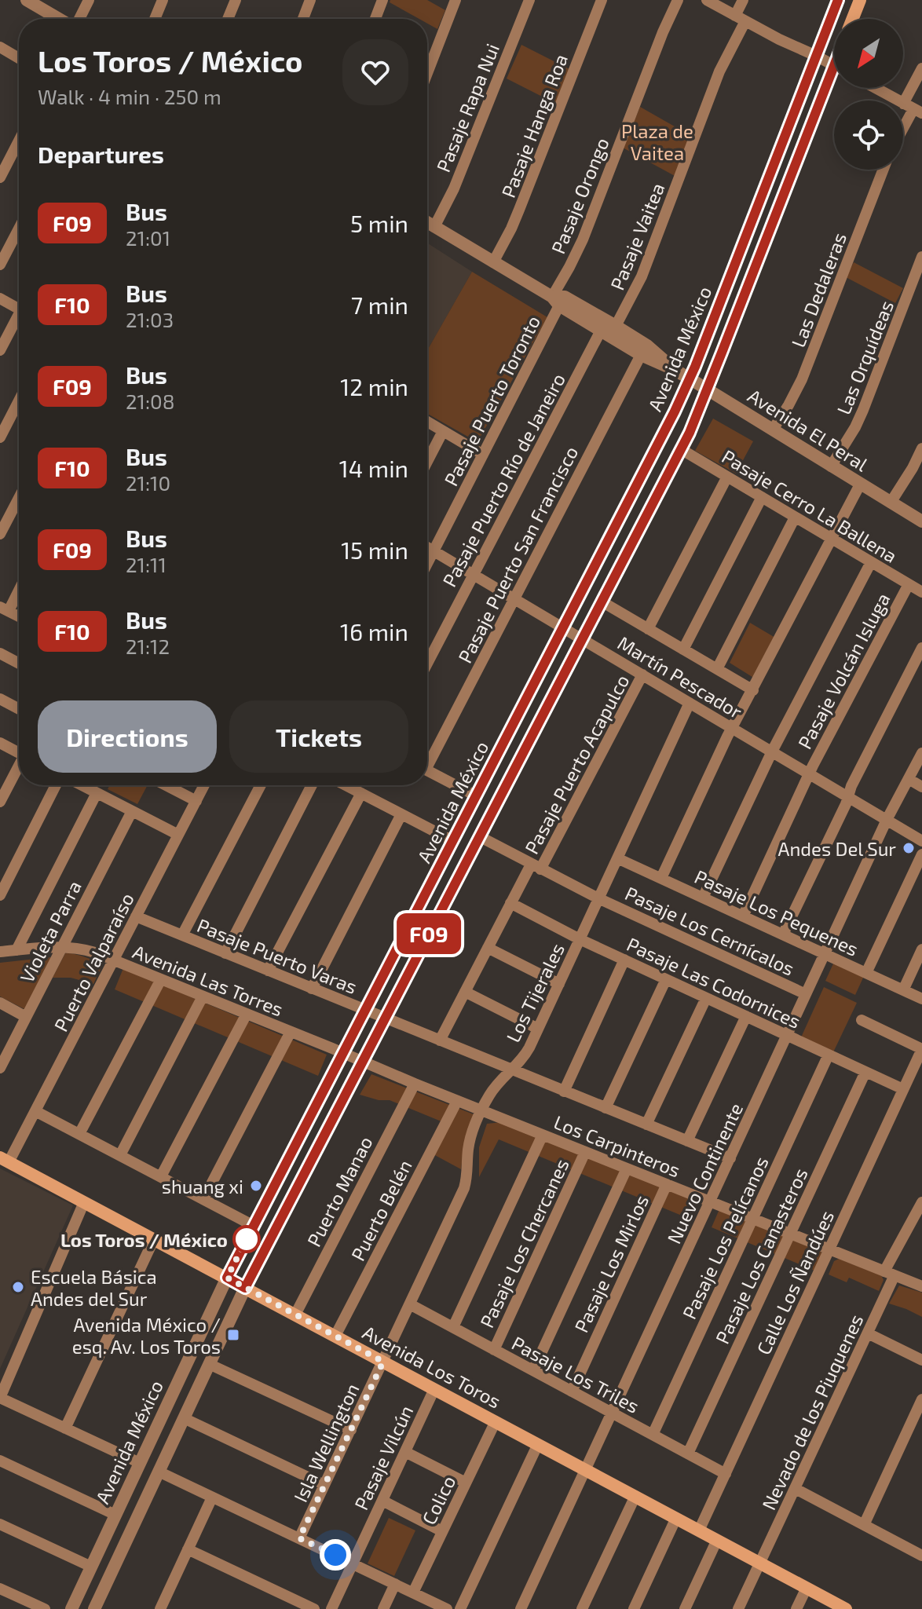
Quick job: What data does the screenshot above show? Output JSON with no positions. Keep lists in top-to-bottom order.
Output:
{
  "streets": {
    "main road": ["Avenida México", "Avenida Los Toros"],
    "street": [
      "Pasaje Rapa Nui",
      "Pasaje Hanga Roa",
      "Pasaje Orongo",
      "Pasaje Vaitea",
      "Las Dedaleras",
      "Las Orquídeas",
      "Pasaje Puerto Toronto",
      "Avenida El Peral",
      "Pasaje Puerto Río de Janeiro",
      "Pasaje Cerro La Ballena",
      "Pasaje Puerto San Francisco",
      "Pasaje Volcán Isluga",
      "Martín Pescador",
      "Pasaje Puerto Acapulco",
      "Pasaje Los Pequenes",
      "Pasaje Los Cernícalos",
      "Violeta Parra",
      "Pasaje Puerto Varas",
      "Puerto Valparaíso",
      "Avenida Las Torres",
      "Pasaje Las Codornices",
      "Los Tijerales",
      "Los Carpinteros",
      "Nuevo Continente",
      "Puerto Manao",
      "Puerto Belén",
      "Pasaje Los Pelícanos",
      "Pasaje Los Chercanes",
      "Pasaje Los Canasteros",
      "Pasaje Los Mirlos",
      "Calle Los Ñandúes",
      "Pasaje Los Triles",
      "Nevado de los Piuquenes",
      "Isla Wellington",
      "Pasaje Vilcún",
      "Colico"
    ]
  },
  "crossings": [
    ["Pasaje Rapa Nui", "Avenida El Peral"],
    ["Pasaje Hanga Roa", "Avenida El Peral"],
    ["Pasaje Orongo", "Pasaje Puerto Toronto"],
    ["Pasaje Orongo", "Avenida El Peral"],
    ["Pasaje Vaitea", "Avenida El Peral"],
    ["Las Dedaleras", "Avenida El Peral"],
    ["Avenida México", "Avenida El Peral"],
    ["Avenida México", "Pasaje Cerro La Ballena"],
    ["Avenida México", "Martín Pescador"],
    ["Avenida México", "Pasaje Puerto Varas"],
    ["Avenida México", "Avenida Las Torres"],
    ["Avenida México", "Los Carpinteros"],
    ["Avenida México", "Avenida Los Toros"],
    ["Las Orquídeas", "Avenida El Peral"],
    ["Pasaje Puerto Toronto", "Avenida El Peral"],
    ["Pasaje Puerto Toronto", "Martín Pescador"],
    ["Avenida El Peral", "Pasaje Puerto Río de Janeiro"],
    ["Avenida El Peral", "Pasaje Puerto San Francisco"],
    ["Pasaje Puerto Río de Janeiro", "Martín Pescador"],
    ["Pasaje Cerro La Ballena", "Pasaje Volcán Isluga"],
    ["Pasaje Puerto San Francisco", "Martín Pescador"],
    ["Pasaje Volcán Isluga", "Martín Pescador"],
    ["Pasaje Volcán Isluga", "Pasaje Los Pequenes"],
    ["Martín Pescador", "Pasaje Puerto Acapulco"],
    ["Martín Pescador", "Los Tijerales"],
    ["Martín Pescador", "Nuevo Continente"],
    ["Pasaje Puerto Acapulco", "Pasaje Puerto Varas"],
    ["Pasaje Puerto Acapulco", "Pasaje Las Codornices"],
    ["Pasaje Los Pequenes", "Los Tijerales"],
    ["Pasaje Los Pequenes", "Nuevo Continente"],
    ["Pasaje Los Cernícalos", "Los Tijerales"],
    ["Pasaje Los Cernícalos", "Nuevo Continente"],
    ["Violeta Parra", "Avenida Las Torres"],
    ["Pasaje Puerto Varas", "Puerto Valparaíso"],
    ["Pasaje Puerto Varas", "Los Tijerales"],
    ["Pasaje Puerto Varas", "Nuevo Continente"],
    ["Puerto Valparaíso", "Avenida Las Torres"],
    ["Puerto Valparaíso", "Avenida Los Toros"],
    ["Avenida Las Torres", "Los Carpinteros"],
    ["Pasaje Las Codornices", "Los Tijerales"],
    ["Pasaje Las Codornices", "Nuevo Continente"],
    ["Pasaje Las Codornices", "Pasaje Los Pelícanos"],
    ["Pasaje Las Codornices", "Pasaje Los Canasteros"],
    ["Pasaje Las Codornices", "Calle Los Ñandúes"],
    ["Los Tijerales", "Los Carpinteros"],
    ["Los Tijerales", "Avenida Los Toros"],
    ["Los Tijerales", "Pasaje Los Triles"],
    ["Los Tijerales", "Isla Wellington"],
    ["Los Carpinteros", "Nuevo Continente"],
    ["Los Carpinteros", "Puerto Manao"],
    ["Los Carpinteros", "Puerto Belén"],
    ["Los Carpinteros", "Pasaje Los Pelícanos"],
    ["Los Carpinteros", "Pasaje Los Chercanes"],
    ["Los Carpinteros", "Pasaje Los Canasteros"],
    ["Los Carpinteros", "Pasaje Los Mirlos"],
    ["Los Carpinteros", "Calle Los Ñandúes"],
    ["Los Carpinteros", "Nevado de los Piuquenes"],
    ["Nuevo Continente", "Avenida Los Toros"],
    ["Nuevo Continente", "Pasaje Los Triles"],
    ["Puerto Manao", "Avenida Los Toros"],
    ["Puerto Belén", "Avenida Los Toros"],
    ["Pasaje Los Pelícanos", "Pasaje Los Triles"],
    ["Pasaje Los Chercanes", "Pasaje Los Triles"],
    ["Pasaje Los Canasteros", "Pasaje Los Triles"],
    ["Pasaje Los Mirlos", "Pasaje Los Triles"],
    ["Calle Los Ñandúes", "Avenida Los Toros"],
    ["Calle Los Ñandúes", "Pasaje Los Triles"],
    ["Avenida Los Toros", "Nevado de los Piuquenes"],
    ["Avenida Los Toros", "Isla Wellington"],
    ["Avenida Los Toros", "Pasaje Vilcún"],
    ["Avenida Los Toros", "Colico"]
  ],
  "parks": ["Plaza de Vaitea"],
  "places": {
    "other": [
      "Andes Del Sur",
      "shuang xi",
      "Los Toros / México",
      "Escuela Básica Andes del Sur"
    ],
    "transit": ["Avenida México / esq. Av. Los Toros"]
  },
  "lines": ["bus line F09"],
  "north": "bottom left",
  "page": {
    "on_map": "F09",
    "heading": [
      ["Los Toros / México", "Walk · 4 min · 250 m"],
      "Departures"
    ],
    "list": [
      {
        "mark": "F09",
        "name": "Bus",
        "note": "21:01",
        "value": "5 min"
      },
      {
        "mark": "F10",
        "name": "Bus",
        "note": "21:03",
        "value": "7 min"
      },
      {
        "mark": "F09",
        "name": "Bus",
        "note": "21:08",
        "value": "12 min"
      },
      {
        "mark": "F10",
        "name": "Bus",
        "note": "21:10",
        "value": "14 min"
      },
      {
        "mark": "F09",
        "name": "Bus",
        "note": "21:11",
        "value": "15 min"
      },
      {
        "mark": "F10",
        "name": "Bus",
        "note": "21:12",
        "value": "16 min"
      }
    ],
    "buttons": ["Directions", "Tickets"]
  }
}
